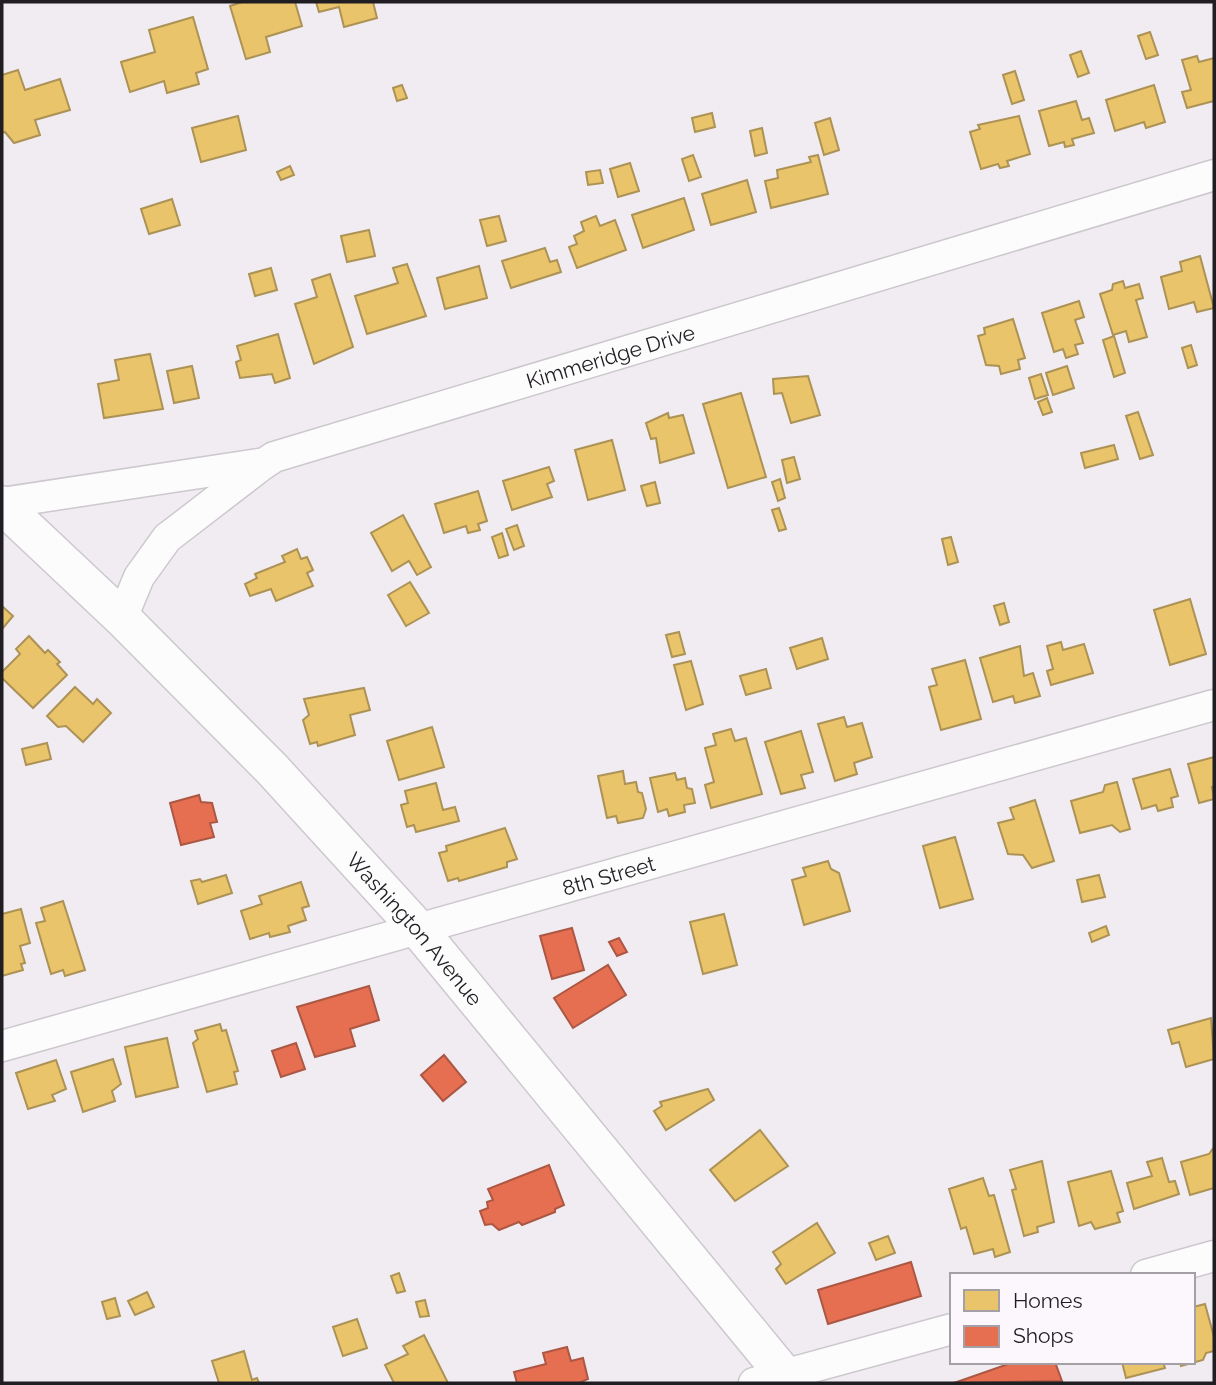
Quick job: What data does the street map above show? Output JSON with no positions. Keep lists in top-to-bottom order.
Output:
{
  "streets": {
    "street": ["Kimmeridge Drive", "8th Street", "Washington Avenue"]
  },
  "crossings": [
    ["Kimmeridge Drive", "Washington Avenue"],
    ["8th Street", "Washington Avenue"]
  ],
  "legend": ["Homes", "Shops"]
}
